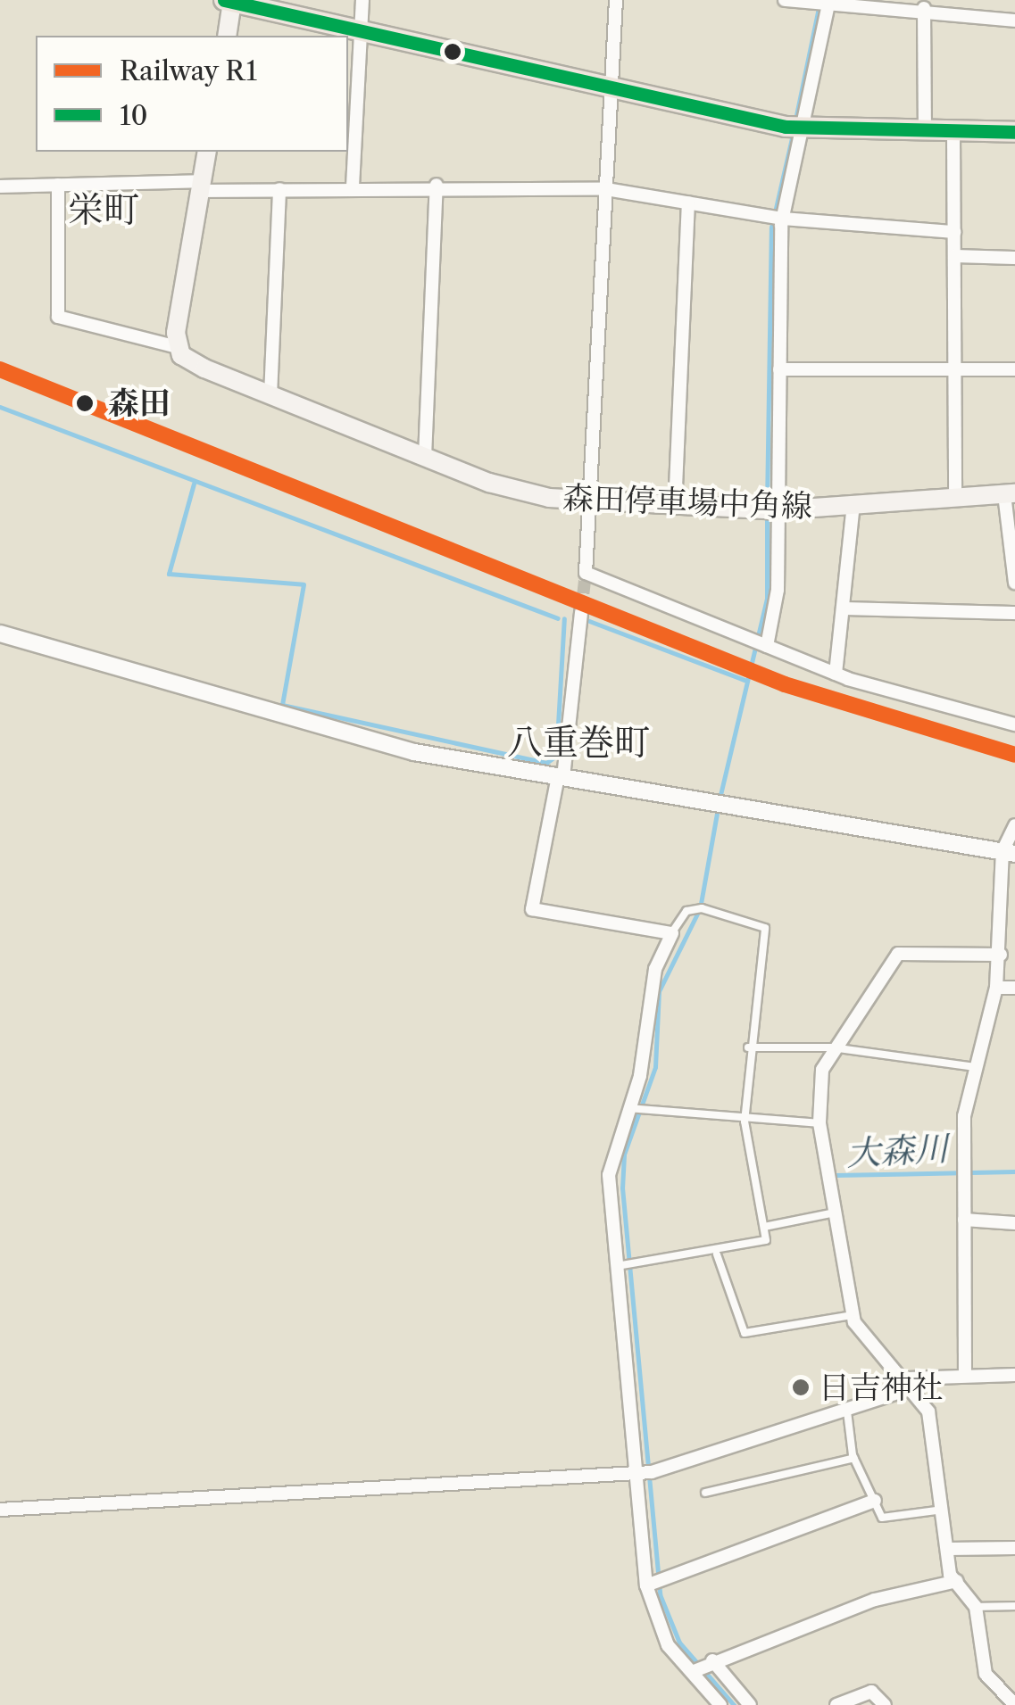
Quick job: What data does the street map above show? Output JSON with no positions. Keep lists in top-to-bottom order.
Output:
{
  "streets": {
    "main road": ["森田停車場中角線"]
  },
  "districts": ["栄町", "八重巻町"],
  "water": ["大森川"],
  "places": ["森田", "日吉神社"],
  "lines": ["transit line 10", "rail line R1"],
  "legend": ["Railway R1", "10"]
}
